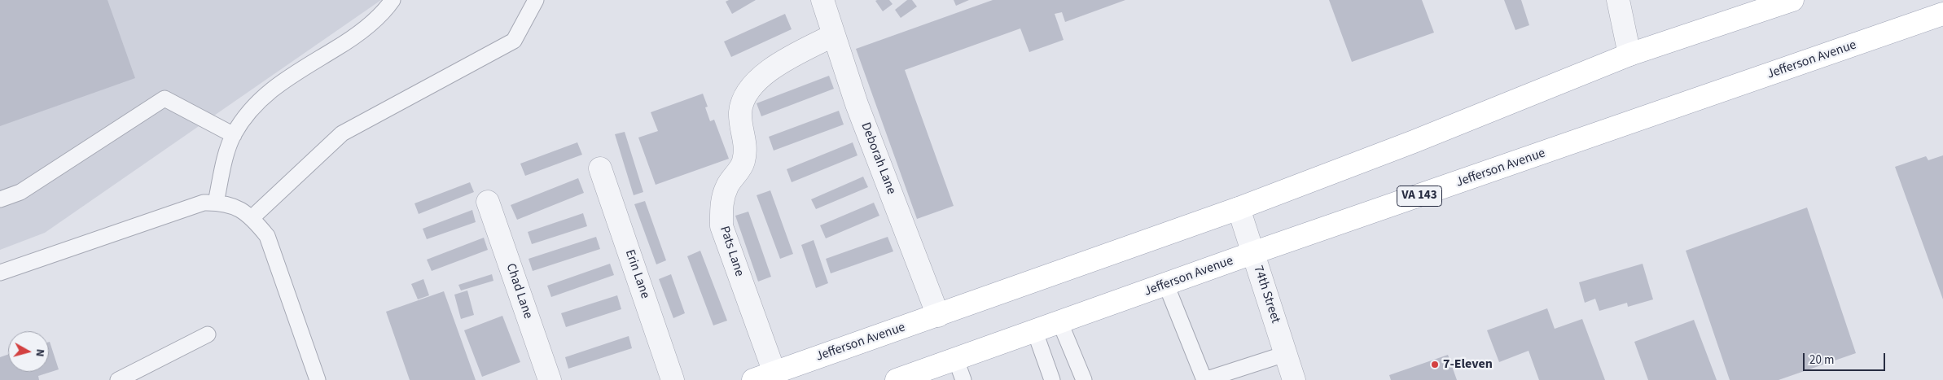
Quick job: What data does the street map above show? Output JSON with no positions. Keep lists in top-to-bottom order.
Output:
{
  "streets": {
    "main road": ["Jefferson Avenue", "VA 143"],
    "street": [
      "Deborah Lane",
      "Pats Lane",
      "Erin Lane",
      "Chad Lane",
      "74th Street"
    ]
  },
  "crossings": [
    ["Jefferson Avenue", "Deborah Lane"],
    ["Jefferson Avenue", "Pats Lane"],
    ["Jefferson Avenue", "74th Street"],
    ["Deborah Lane", "Pats Lane"]
  ],
  "places": ["7-Eleven"],
  "scale_bar": "20 m",
  "north": "right"
}
